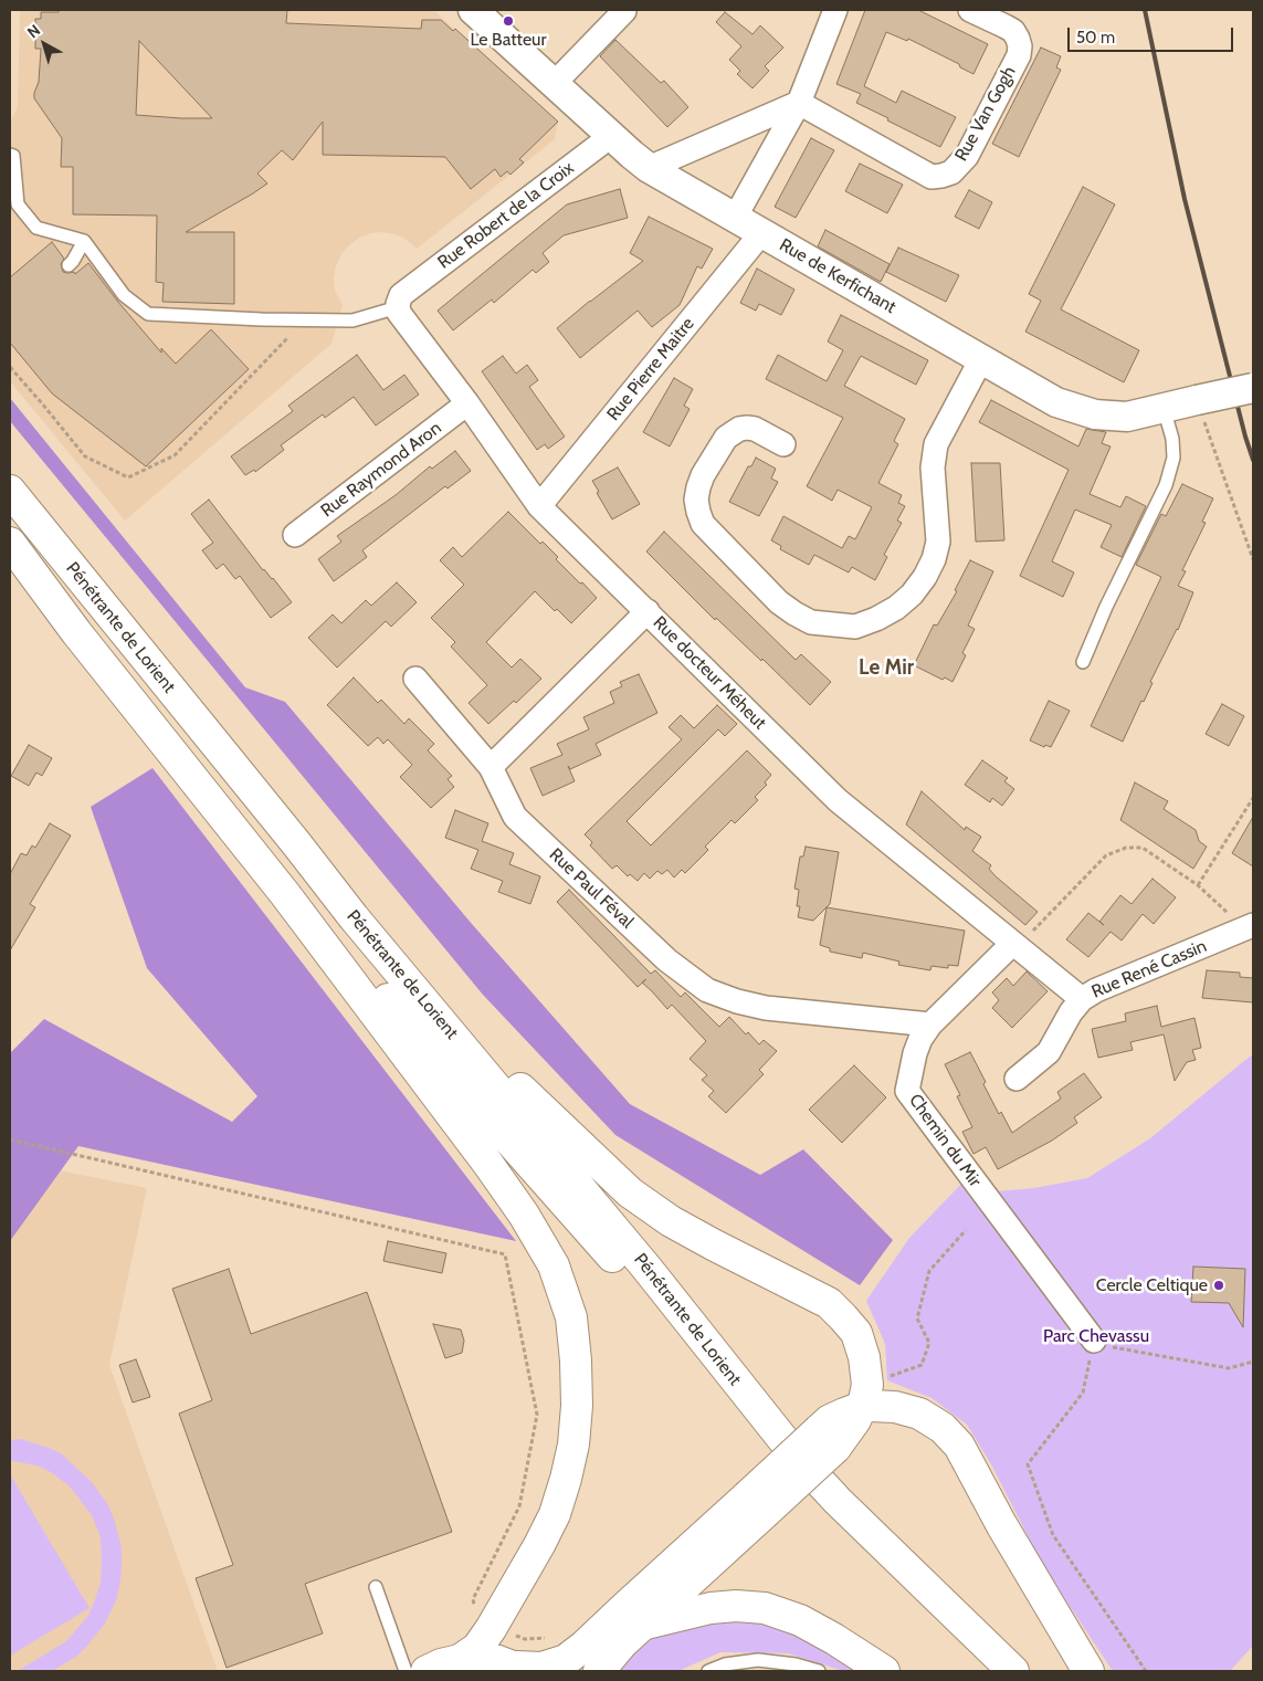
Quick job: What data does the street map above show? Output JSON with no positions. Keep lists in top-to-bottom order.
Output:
{
  "streets": {
    "main road": ["Pénétrante de Lorient"],
    "street": [
      "Rue Van Gogh",
      "Rue Robert de la Croix",
      "Rue de Kerfichant",
      "Rue Pierre Maitre",
      "Rue Raymond Aron",
      "Rue docteur Méheut",
      "Rue Paul Féval",
      "Rue René Cassin",
      "Chemin du Mir"
    ]
  },
  "crossings": [
    ["Rue Robert de la Croix", "Rue de Kerfichant"],
    ["Rue Robert de la Croix", "Rue docteur Méheut"],
    ["Rue de Kerfichant", "Rue Pierre Maitre"],
    ["Rue Pierre Maitre", "Rue docteur Méheut"],
    ["Rue Raymond Aron", "Rue docteur Méheut"],
    ["Rue docteur Méheut", "Rue René Cassin"],
    ["Rue docteur Méheut", "Chemin du Mir"],
    ["Rue Paul Féval", "Chemin du Mir"]
  ],
  "districts": ["Le Mir"],
  "parks": ["Parc Chevassu"],
  "places": ["Le Batteur", "Cercle Celtique"],
  "scale_bar": "50 m",
  "north": "top left"
}
